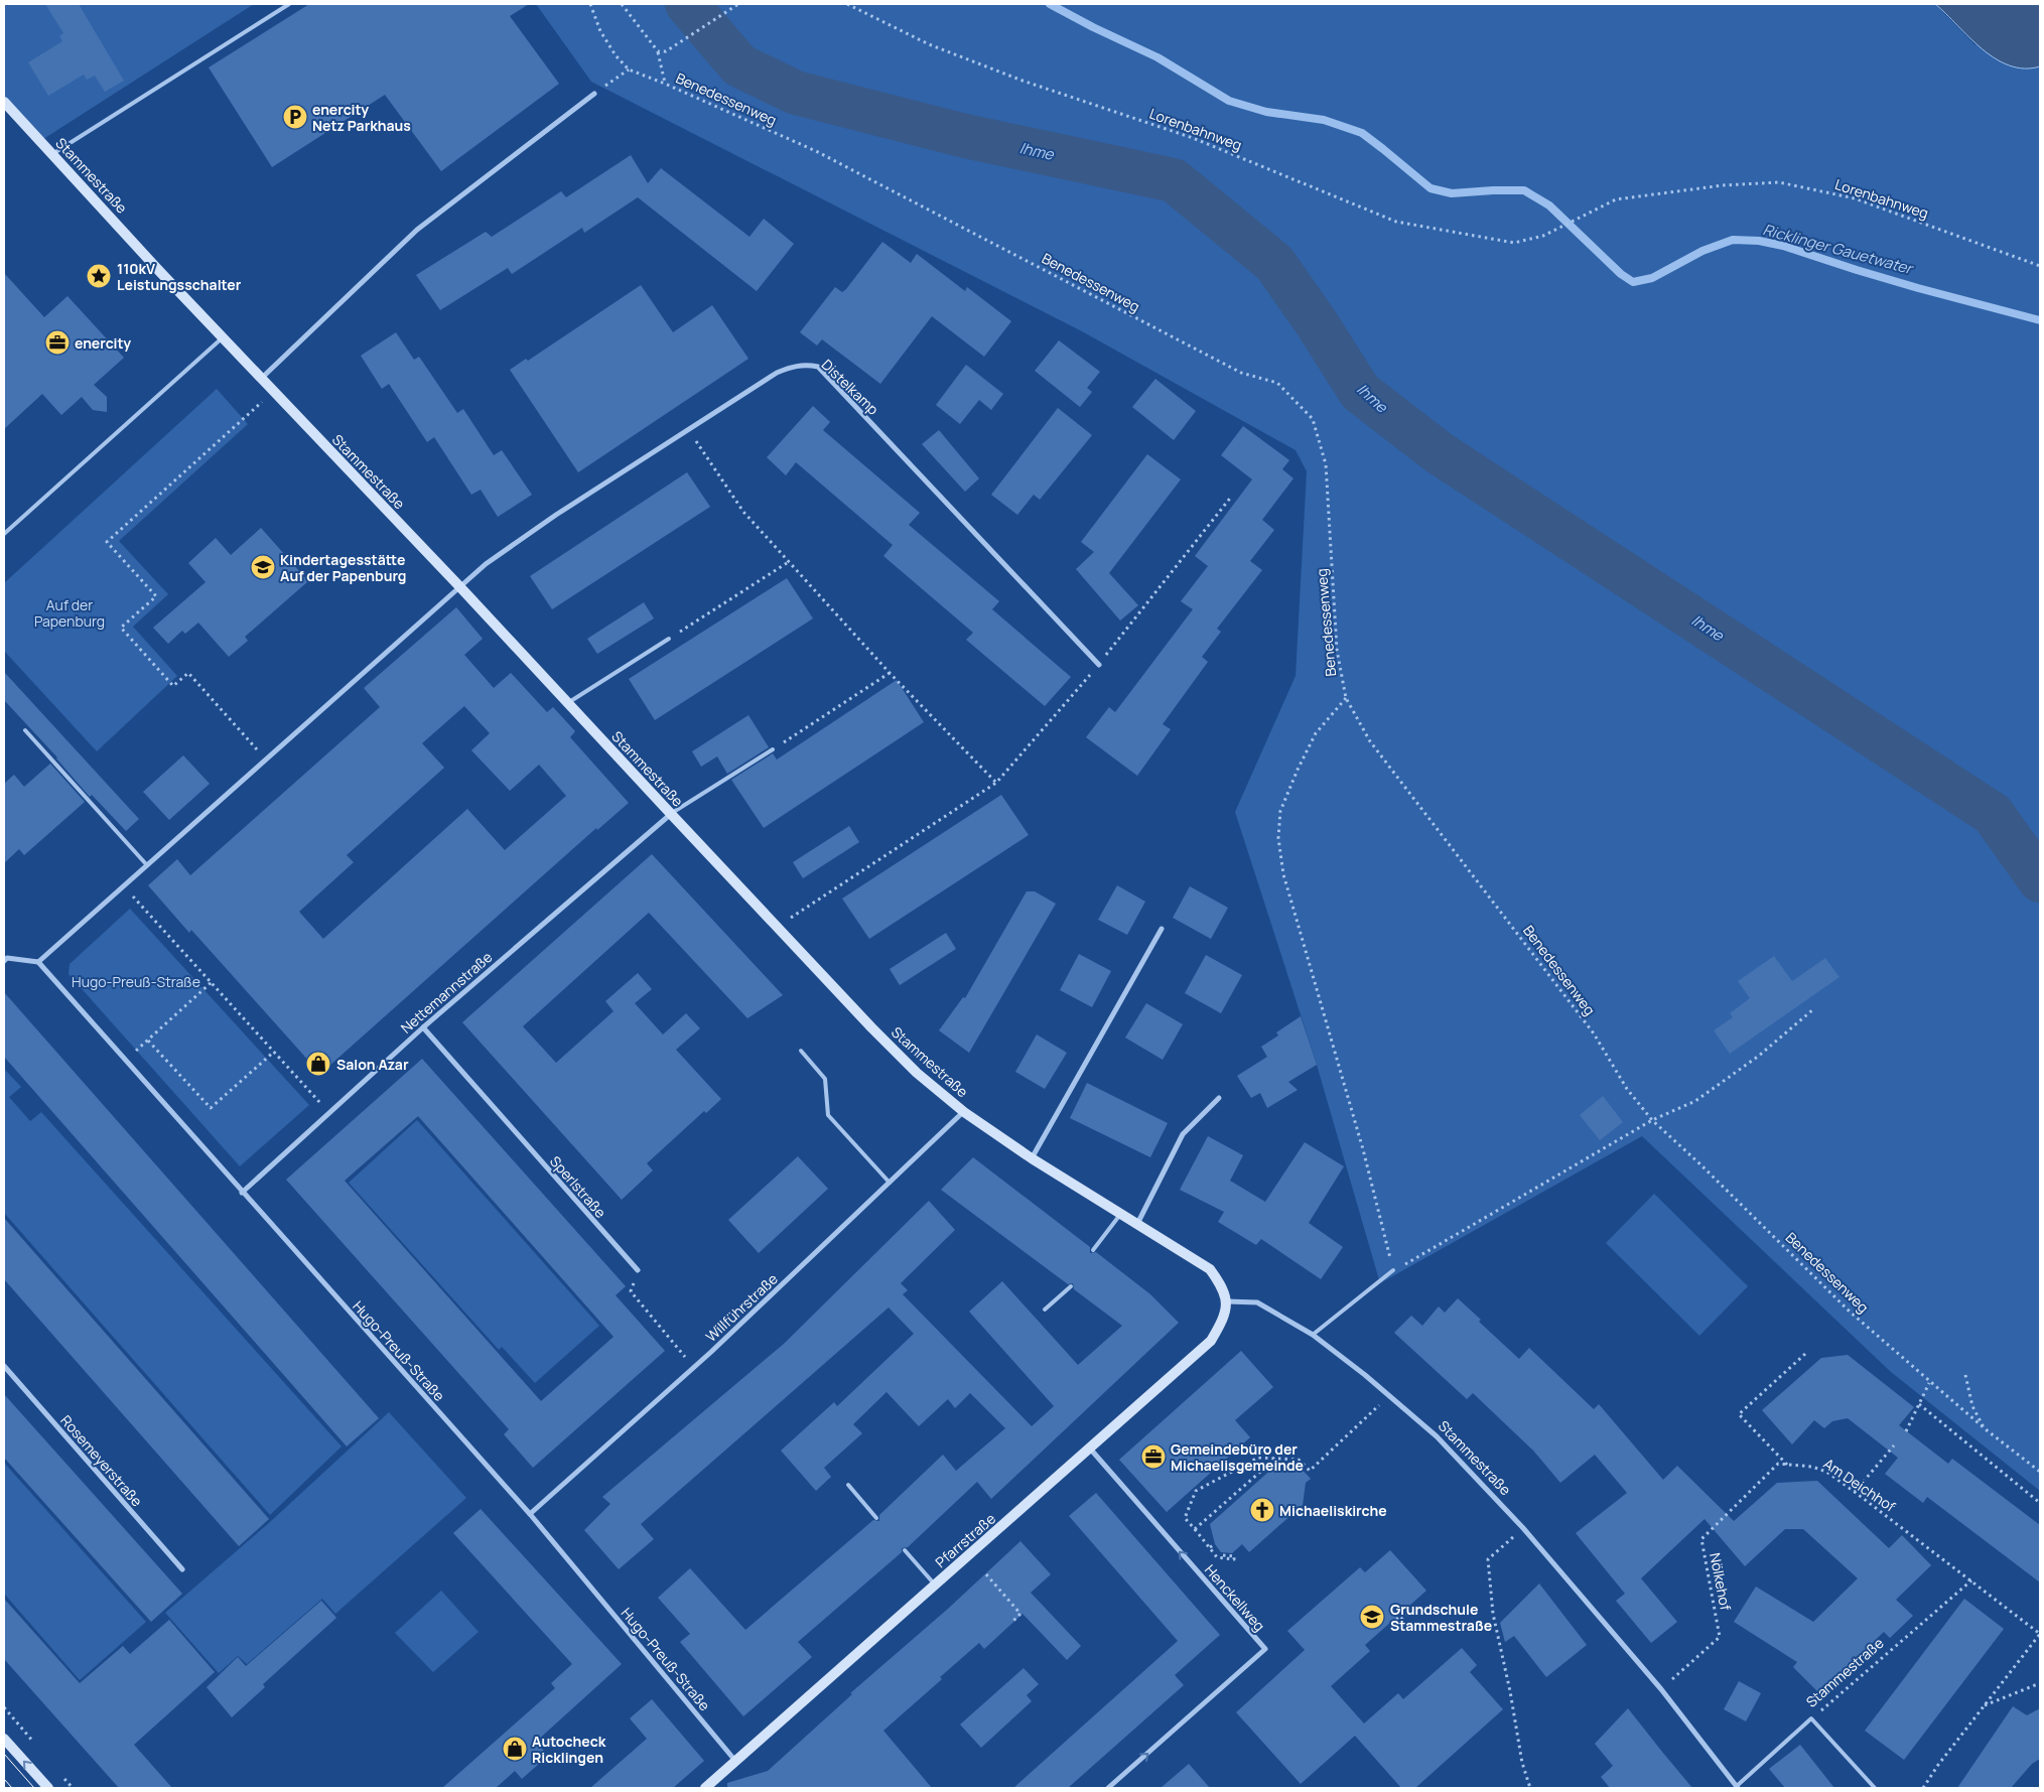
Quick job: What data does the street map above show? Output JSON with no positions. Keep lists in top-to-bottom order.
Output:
{
  "streets": {
    "street": [
      "Stammestraße",
      "Distelkamp",
      "Nettemannstraße",
      "Sperlstraße",
      "Willführstraße",
      "Hugo-Preuß-Straße",
      "Rosemeyerstraße",
      "Pfarrstraße",
      "Henckellweg"
    ],
    "path": [
      "Benedessenweg",
      "Lorenbahnweg",
      "Am Deichhof",
      "Nölkehof"
    ]
  },
  "crossings": [
    ["Stammestraße", "Distelkamp"],
    ["Stammestraße", "Nettemannstraße"],
    ["Stammestraße", "Willführstraße"],
    ["Stammestraße", "Am Deichhof"],
    ["Stammestraße", "Pfarrstraße"],
    ["Stammestraße", "Nölkehof"],
    ["Nettemannstraße", "Sperlstraße"],
    ["Nettemannstraße", "Hugo-Preuß-Straße"],
    ["Willführstraße", "Hugo-Preuß-Straße"],
    ["Hugo-Preuß-Straße", "Pfarrstraße"],
    ["Am Deichhof", "Nölkehof"],
    ["Pfarrstraße", "Henckellweg"]
  ],
  "water": ["Ihme", "Ricklinger Gauetwater"],
  "parks": ["Auf der Papenburg", "Hugo-Preuß-Straße"],
  "places": {
    "parking": ["enercity Netz Parkhaus"],
    "place": ["110kV Leistungsschalter"],
    "office": ["enercity", "Gemeindebüro der Michaelisgemeinde"],
    "school or university": ["Kindertagesstätte Auf der Papenburg", "Grundschule Stammestraße"],
    "shop": ["Salon Azar", "Autocheck Ricklingen"],
    "church": ["Michaeliskirche"]
  }
}
